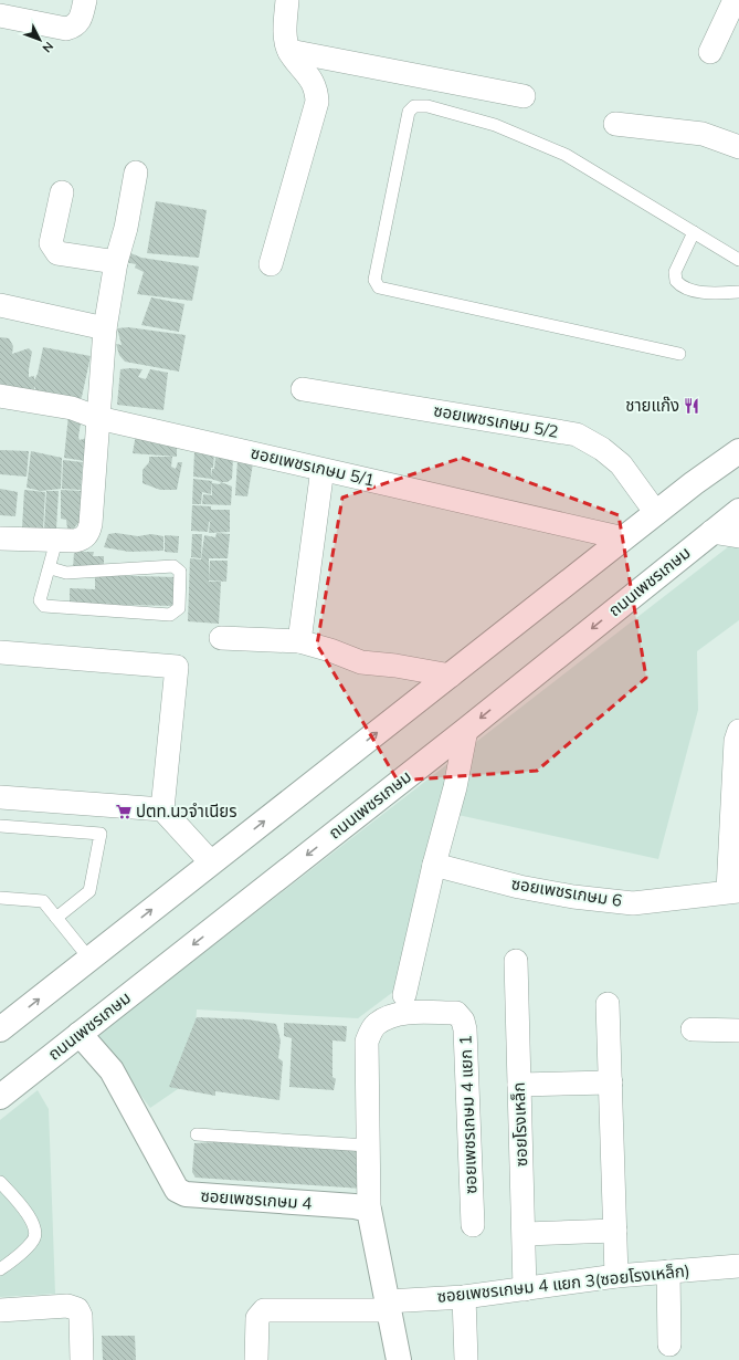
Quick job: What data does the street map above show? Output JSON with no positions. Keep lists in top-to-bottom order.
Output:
{
  "streets": {
    "main road": ["ถนนเพชรเกษม", "ซอยเพชรเกษม 4"],
    "street": [
      "ซอยเพชรเกษม 5/2",
      "ซอยเพชรเกษม 5/1",
      "ซอยเพชรเกษม 6",
      "ซอยเพชรเกษม 4 แยก 1",
      "ซอยโรงเหล็ก",
      "ซอยเพชรเกษม 4 แยก 3(ซอยโรงเหล็ก)"
    ]
  },
  "crossings": [
    ["ถนนเพชรเกษม", "ซอยเพชรเกษม 4"],
    ["ซอยเพชรเกษม 4 แยก 1", "ซอยเพชรเกษม 4"],
    ["ซอยโรงเหล็ก", "ซอยเพชรเกษม 4 แยก 3(ซอยโรงเหล็ก)"]
  ],
  "places": {
    "restaurant": ["ชายแก๊ง"],
    "supermarket": ["ปตท.นวจำเนียร"]
  },
  "north": "bottom right"
}
